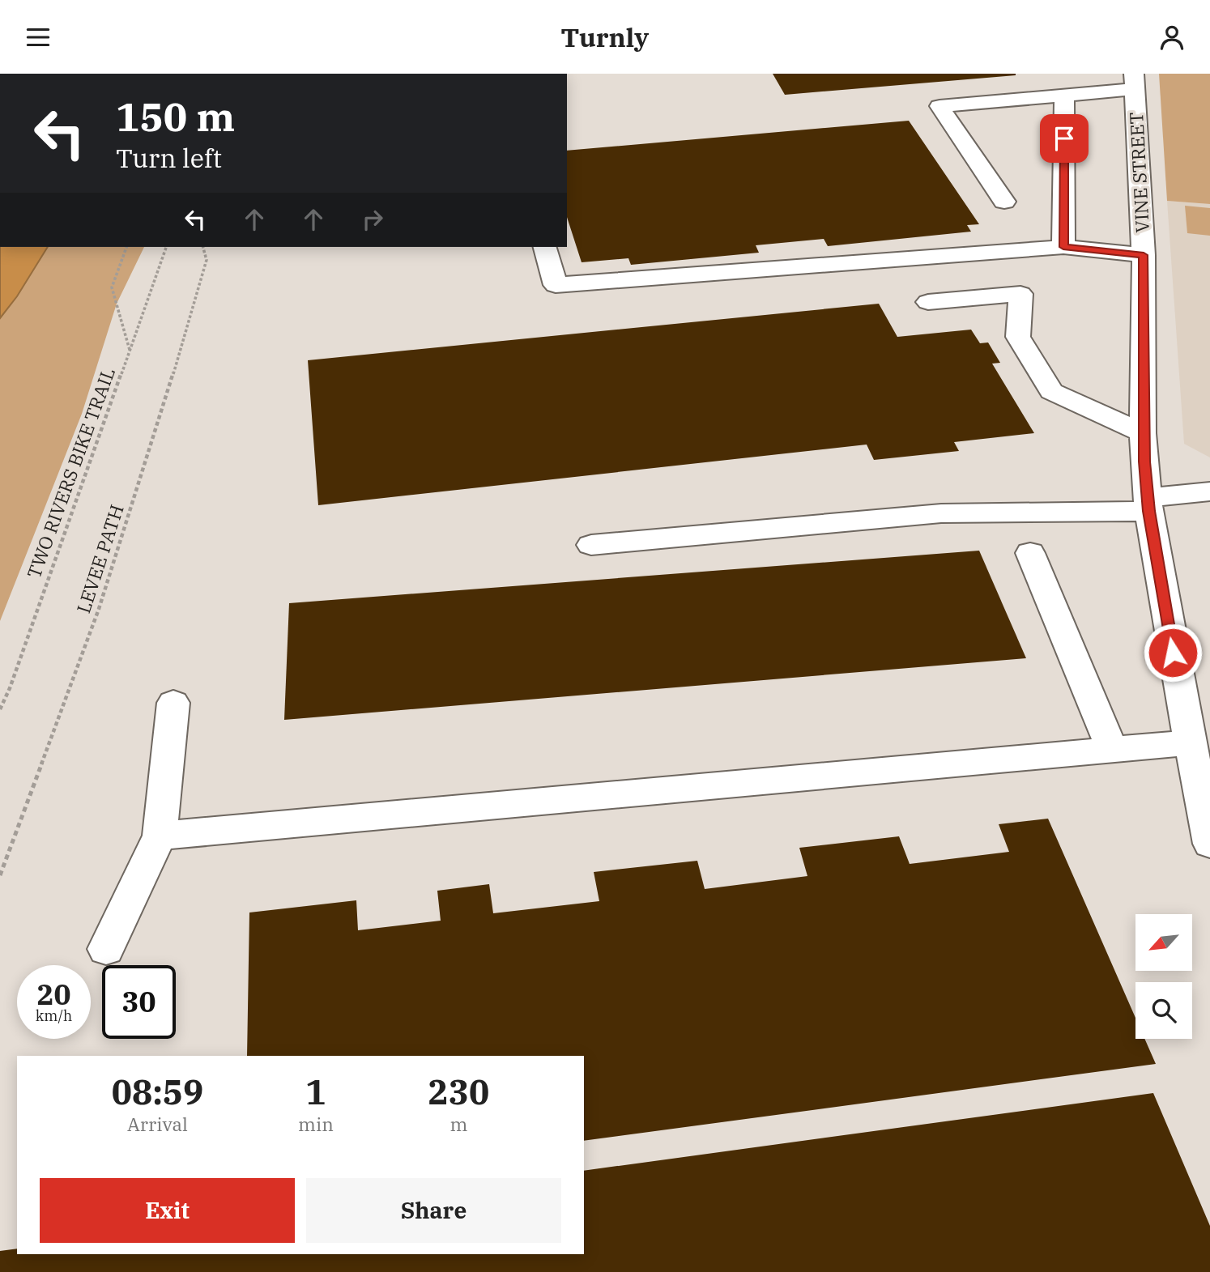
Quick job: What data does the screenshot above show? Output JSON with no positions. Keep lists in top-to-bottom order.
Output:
{
  "streets": {
    "street": ["VINE STREET"],
    "path": ["TWO RIVERS BIKE TRAIL", "LEVEE PATH"]
  },
  "north": "bottom left",
  "page": {
    "header": "Turnly",
    "turn": ["150 m", "Turn left"],
    "speed": "20 km/h",
    "limit": "30",
    "eta": [
      "08:59",
      "Arrival",
      "1",
      "min",
      "230",
      "m"
    ],
    "buttons": ["Exit", "Share"]
  }
}
